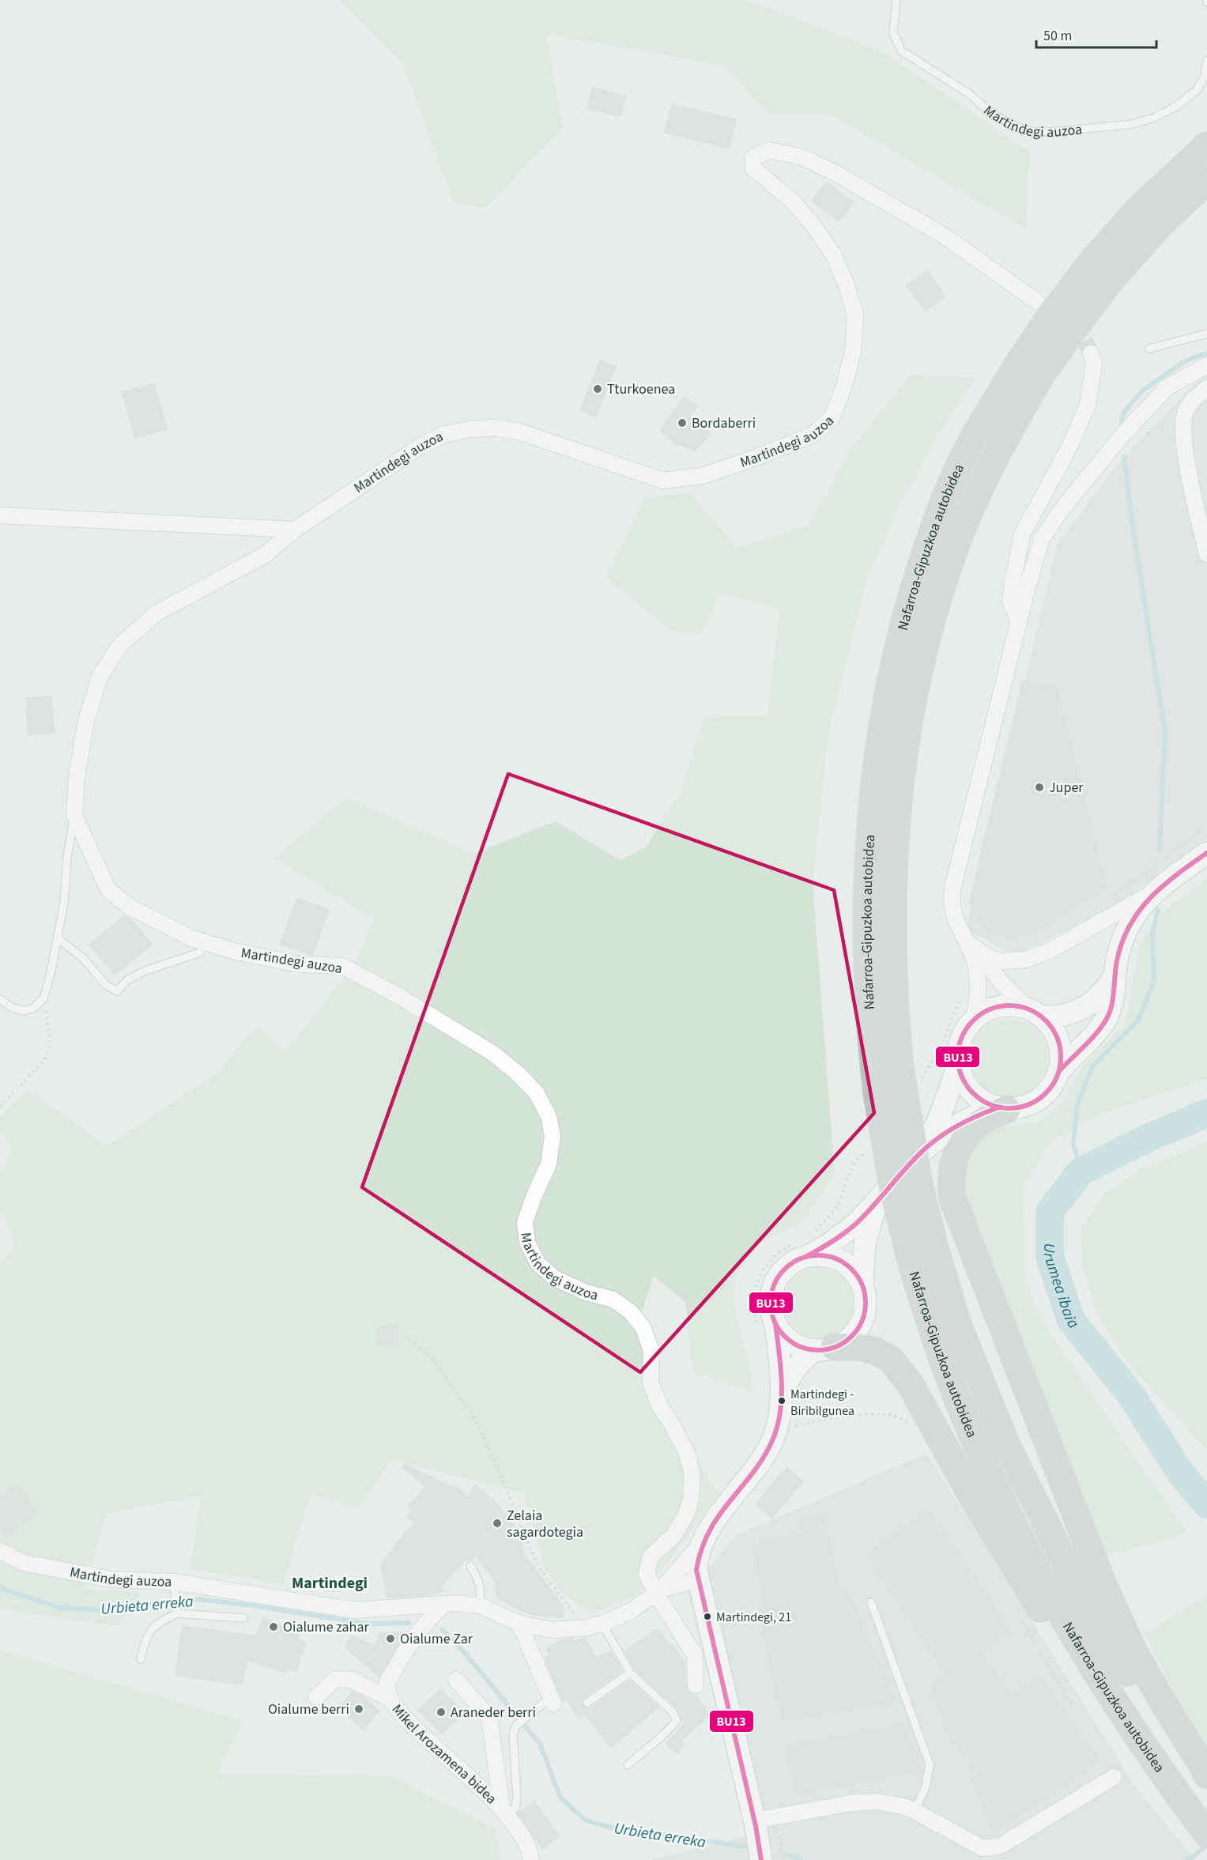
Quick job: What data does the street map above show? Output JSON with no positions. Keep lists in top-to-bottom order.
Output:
{
  "streets": {
    "highway": ["Nafarroa-Gipuzkoa autobidea"],
    "street": ["Martindegi auzoa", "Mikel Arozamena bidea"]
  },
  "crossings": [
    ["Martindegi auzoa", "Mikel Arozamena bidea"]
  ],
  "districts": ["Martindegi"],
  "water": ["Urumea ibaia", "Urbieta erreka"],
  "places": [
    "Tturkoenea",
    "Bordaberri",
    "Juper",
    "Martindegi - Biribilgunea",
    "Zelaia sagardotegia",
    "Martindegi, 21",
    "Oialume zahar",
    "Oialume Zar",
    "Oialume berri",
    "Araneder berri"
  ],
  "lines": ["transit line BU13"],
  "scale_bar": "50 m"
}
